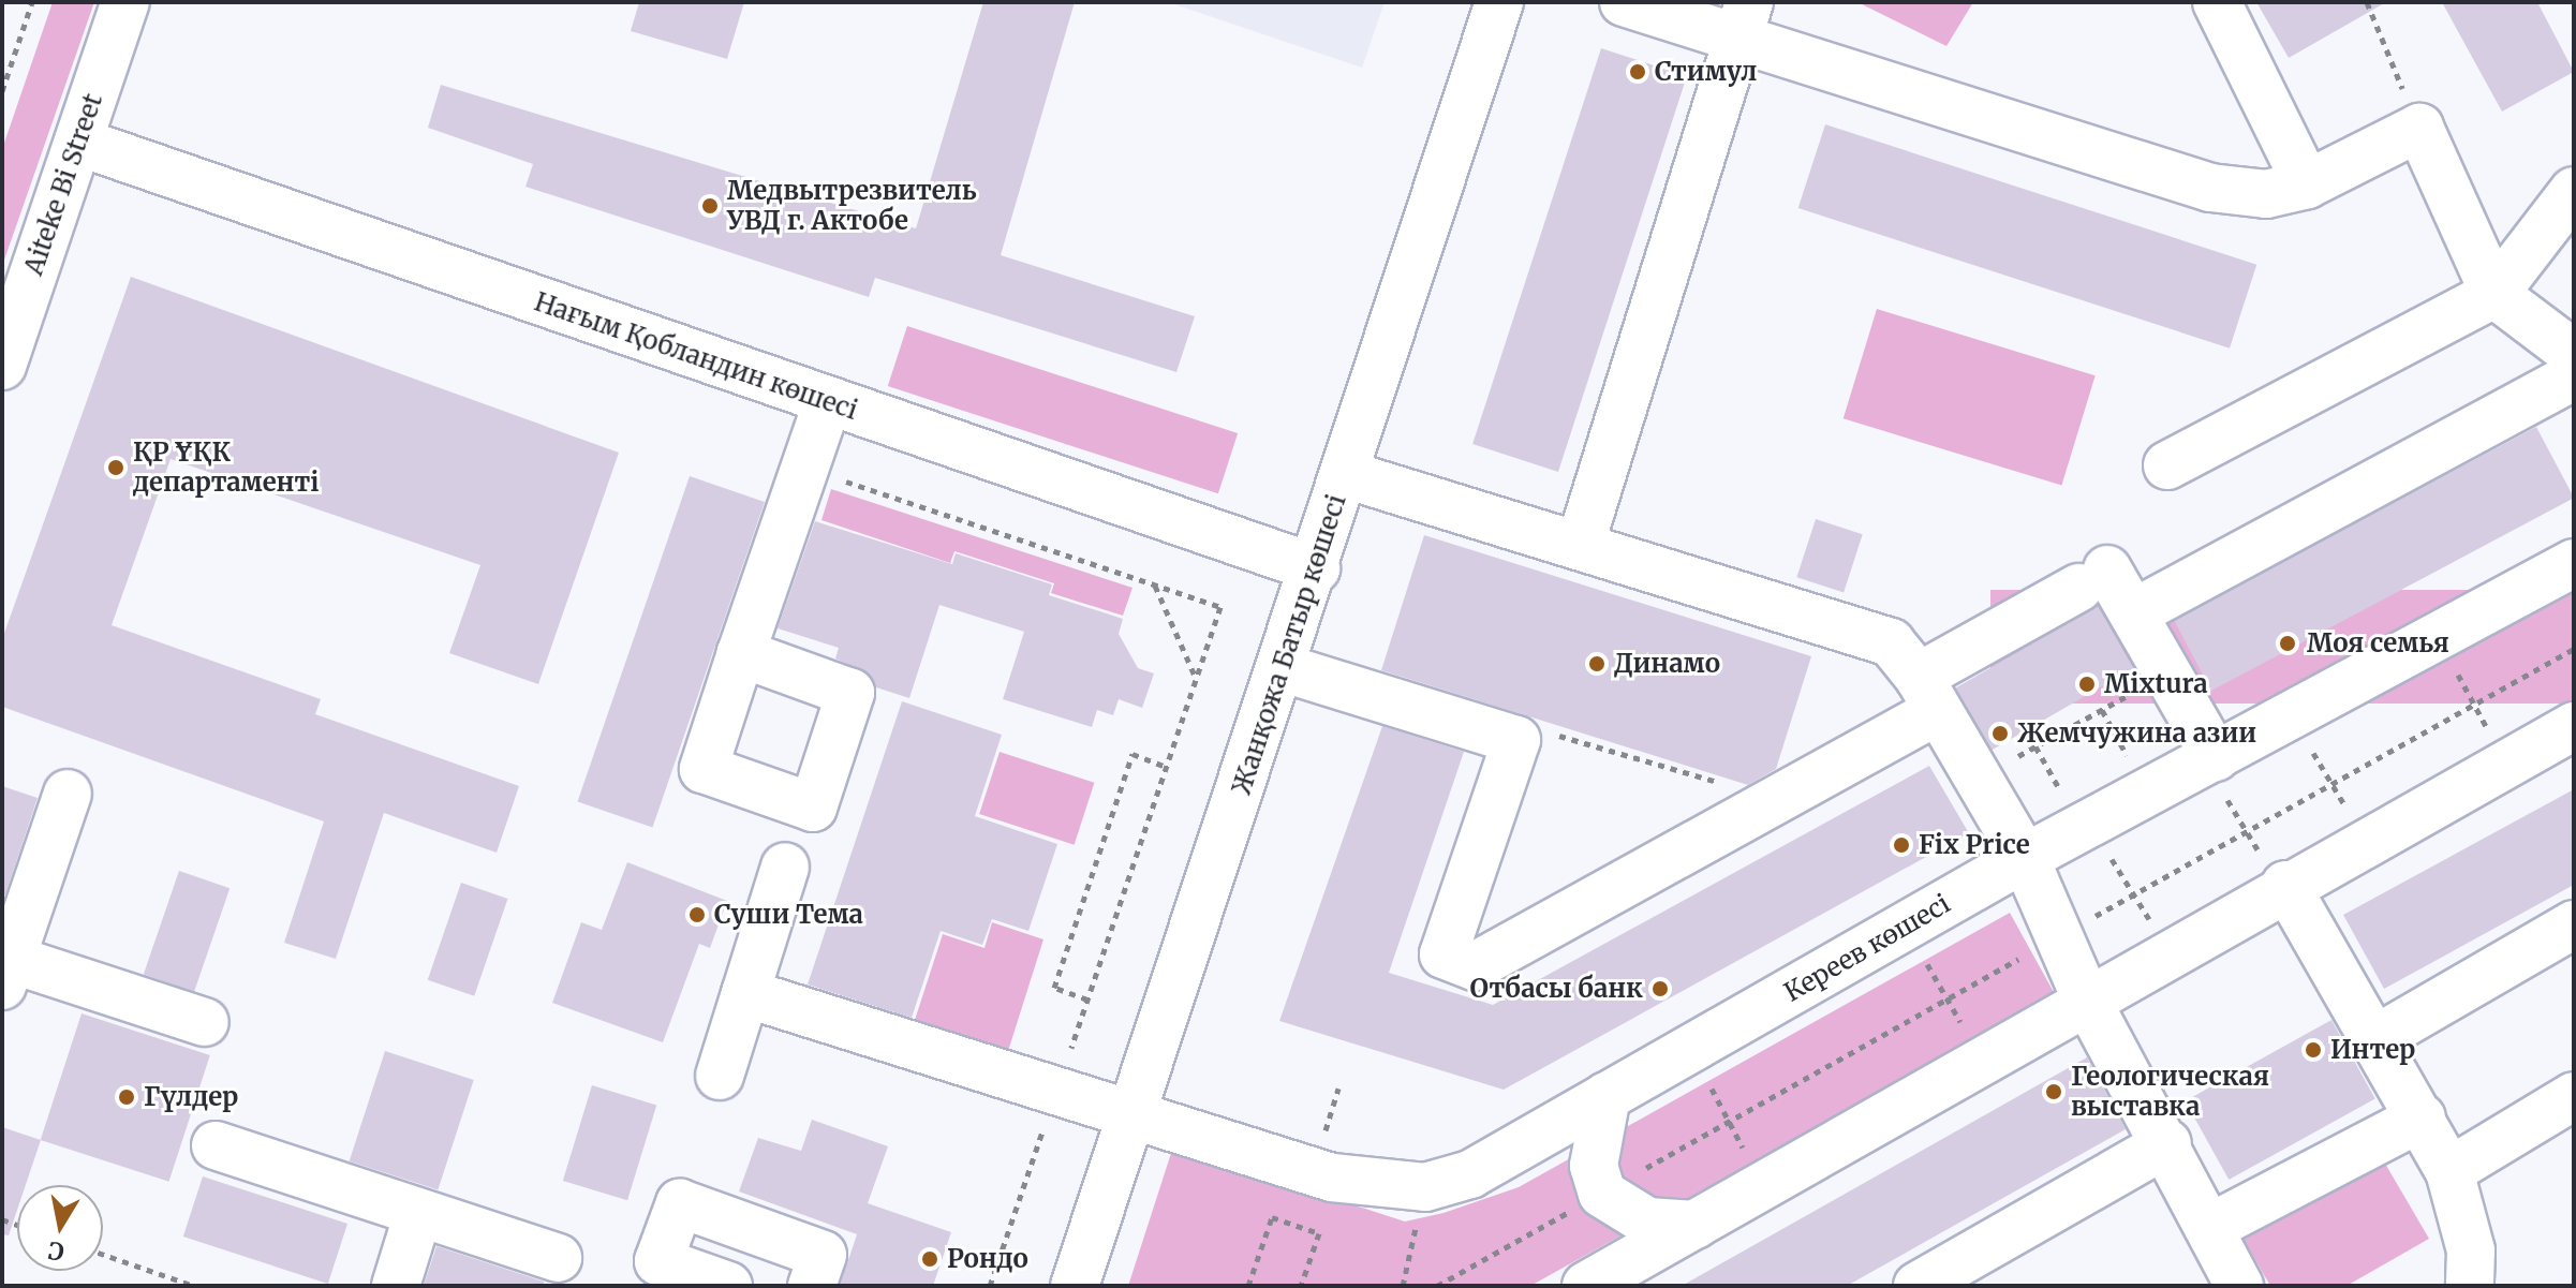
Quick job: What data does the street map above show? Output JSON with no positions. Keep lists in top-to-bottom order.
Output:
{
  "streets": {
    "street": [
      "Aiteke Bi Street",
      "Нағым Қобландин көшесі",
      "Жанқожа Батыр көшесі",
      "Кереев көшесі"
    ]
  },
  "crossings": [
    ["Aiteke Bi Street", "Нағым Қобландин көшесі"],
    ["Нағым Қобландин көшесі", "Жанқожа Батыр көшесі"],
    ["Жанқожа Батыр көшесі", "Кереев көшесі"]
  ],
  "places": [
    "Стимул",
    "Медвытрезвитель УВД г. Актобе",
    "ҚР ҰҚК департаменті",
    "Моя семья",
    "Динамо",
    "Mixtura",
    "Жемчужина азии",
    "Fix Price",
    "Суши Тема",
    "Отбасы банк",
    "Интер",
    "Геологическая выставка",
    "Гүлдер",
    "Рондо"
  ],
  "north": "bottom"
}
